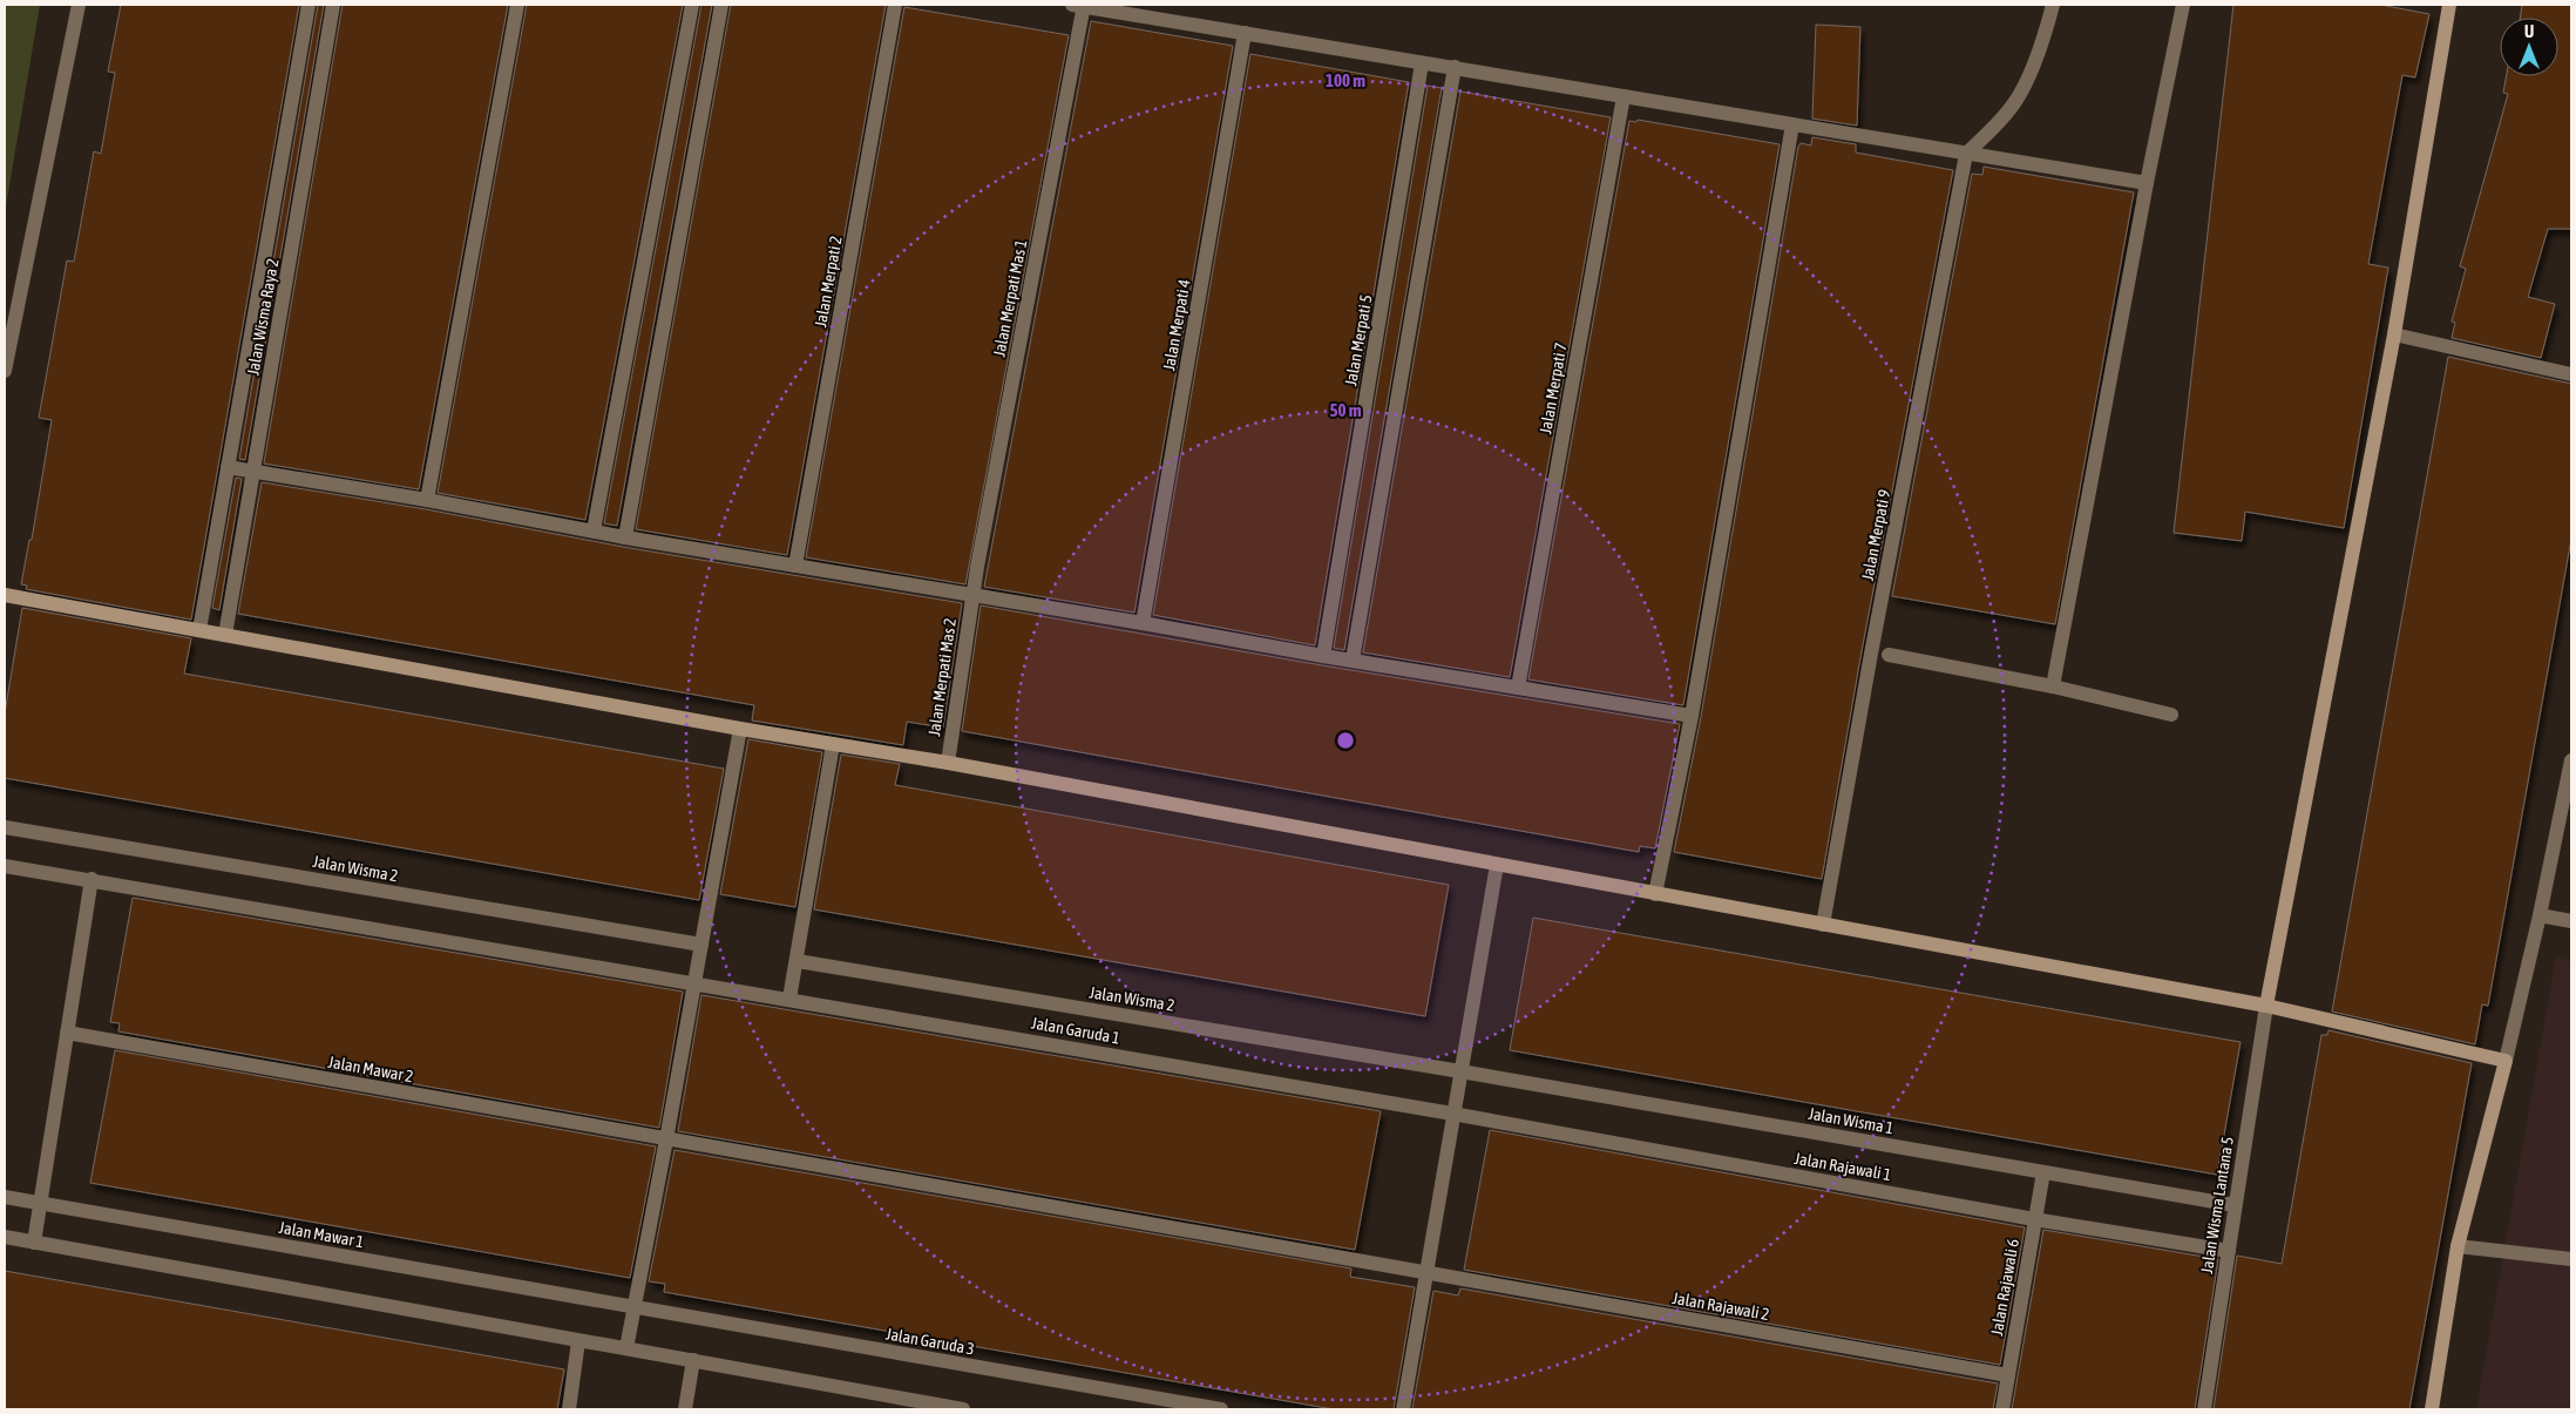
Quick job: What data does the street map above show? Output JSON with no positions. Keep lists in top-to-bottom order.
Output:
{
  "streets": {
    "street": [
      "Jalan Merpati 2",
      "Jalan Merpati Mas 1",
      "Jalan Wisma Raya 2",
      "Jalan Merpati 4",
      "Jalan Merpati 5",
      "Jalan Merpati 7",
      "Jalan Merpati 9",
      "Jalan Merpati Mas 2",
      "Jalan Wisma 2",
      "Jalan Garuda 1",
      "Jalan Mawar 2",
      "Jalan Wisma 1",
      "Jalan Rajawali 1",
      "Jalan Wisma Lantana 5",
      "Jalan Mawar 1",
      "Jalan Rajawali 6",
      "Jalan Rajawali 2",
      "Jalan Garuda 3"
    ]
  },
  "crossings": [
    ["Jalan Merpati Mas 1", "Jalan Merpati Mas 2"],
    ["Jalan Wisma 2", "Jalan Wisma 1"],
    ["Jalan Garuda 1", "Jalan Rajawali 1"],
    ["Jalan Mawar 2", "Jalan Rajawali 2"],
    ["Jalan Wisma 1", "Jalan Wisma Lantana 5"],
    ["Jalan Wisma 1", "Jalan Rajawali 6"],
    ["Jalan Rajawali 1", "Jalan Wisma Lantana 5"],
    ["Jalan Rajawali 1", "Jalan Rajawali 6"],
    ["Jalan Mawar 1", "Jalan Garuda 3"],
    ["Jalan Rajawali 6", "Jalan Rajawali 2"]
  ],
  "north": "top",
  "rings": ["100 m", "50 m"]
}
